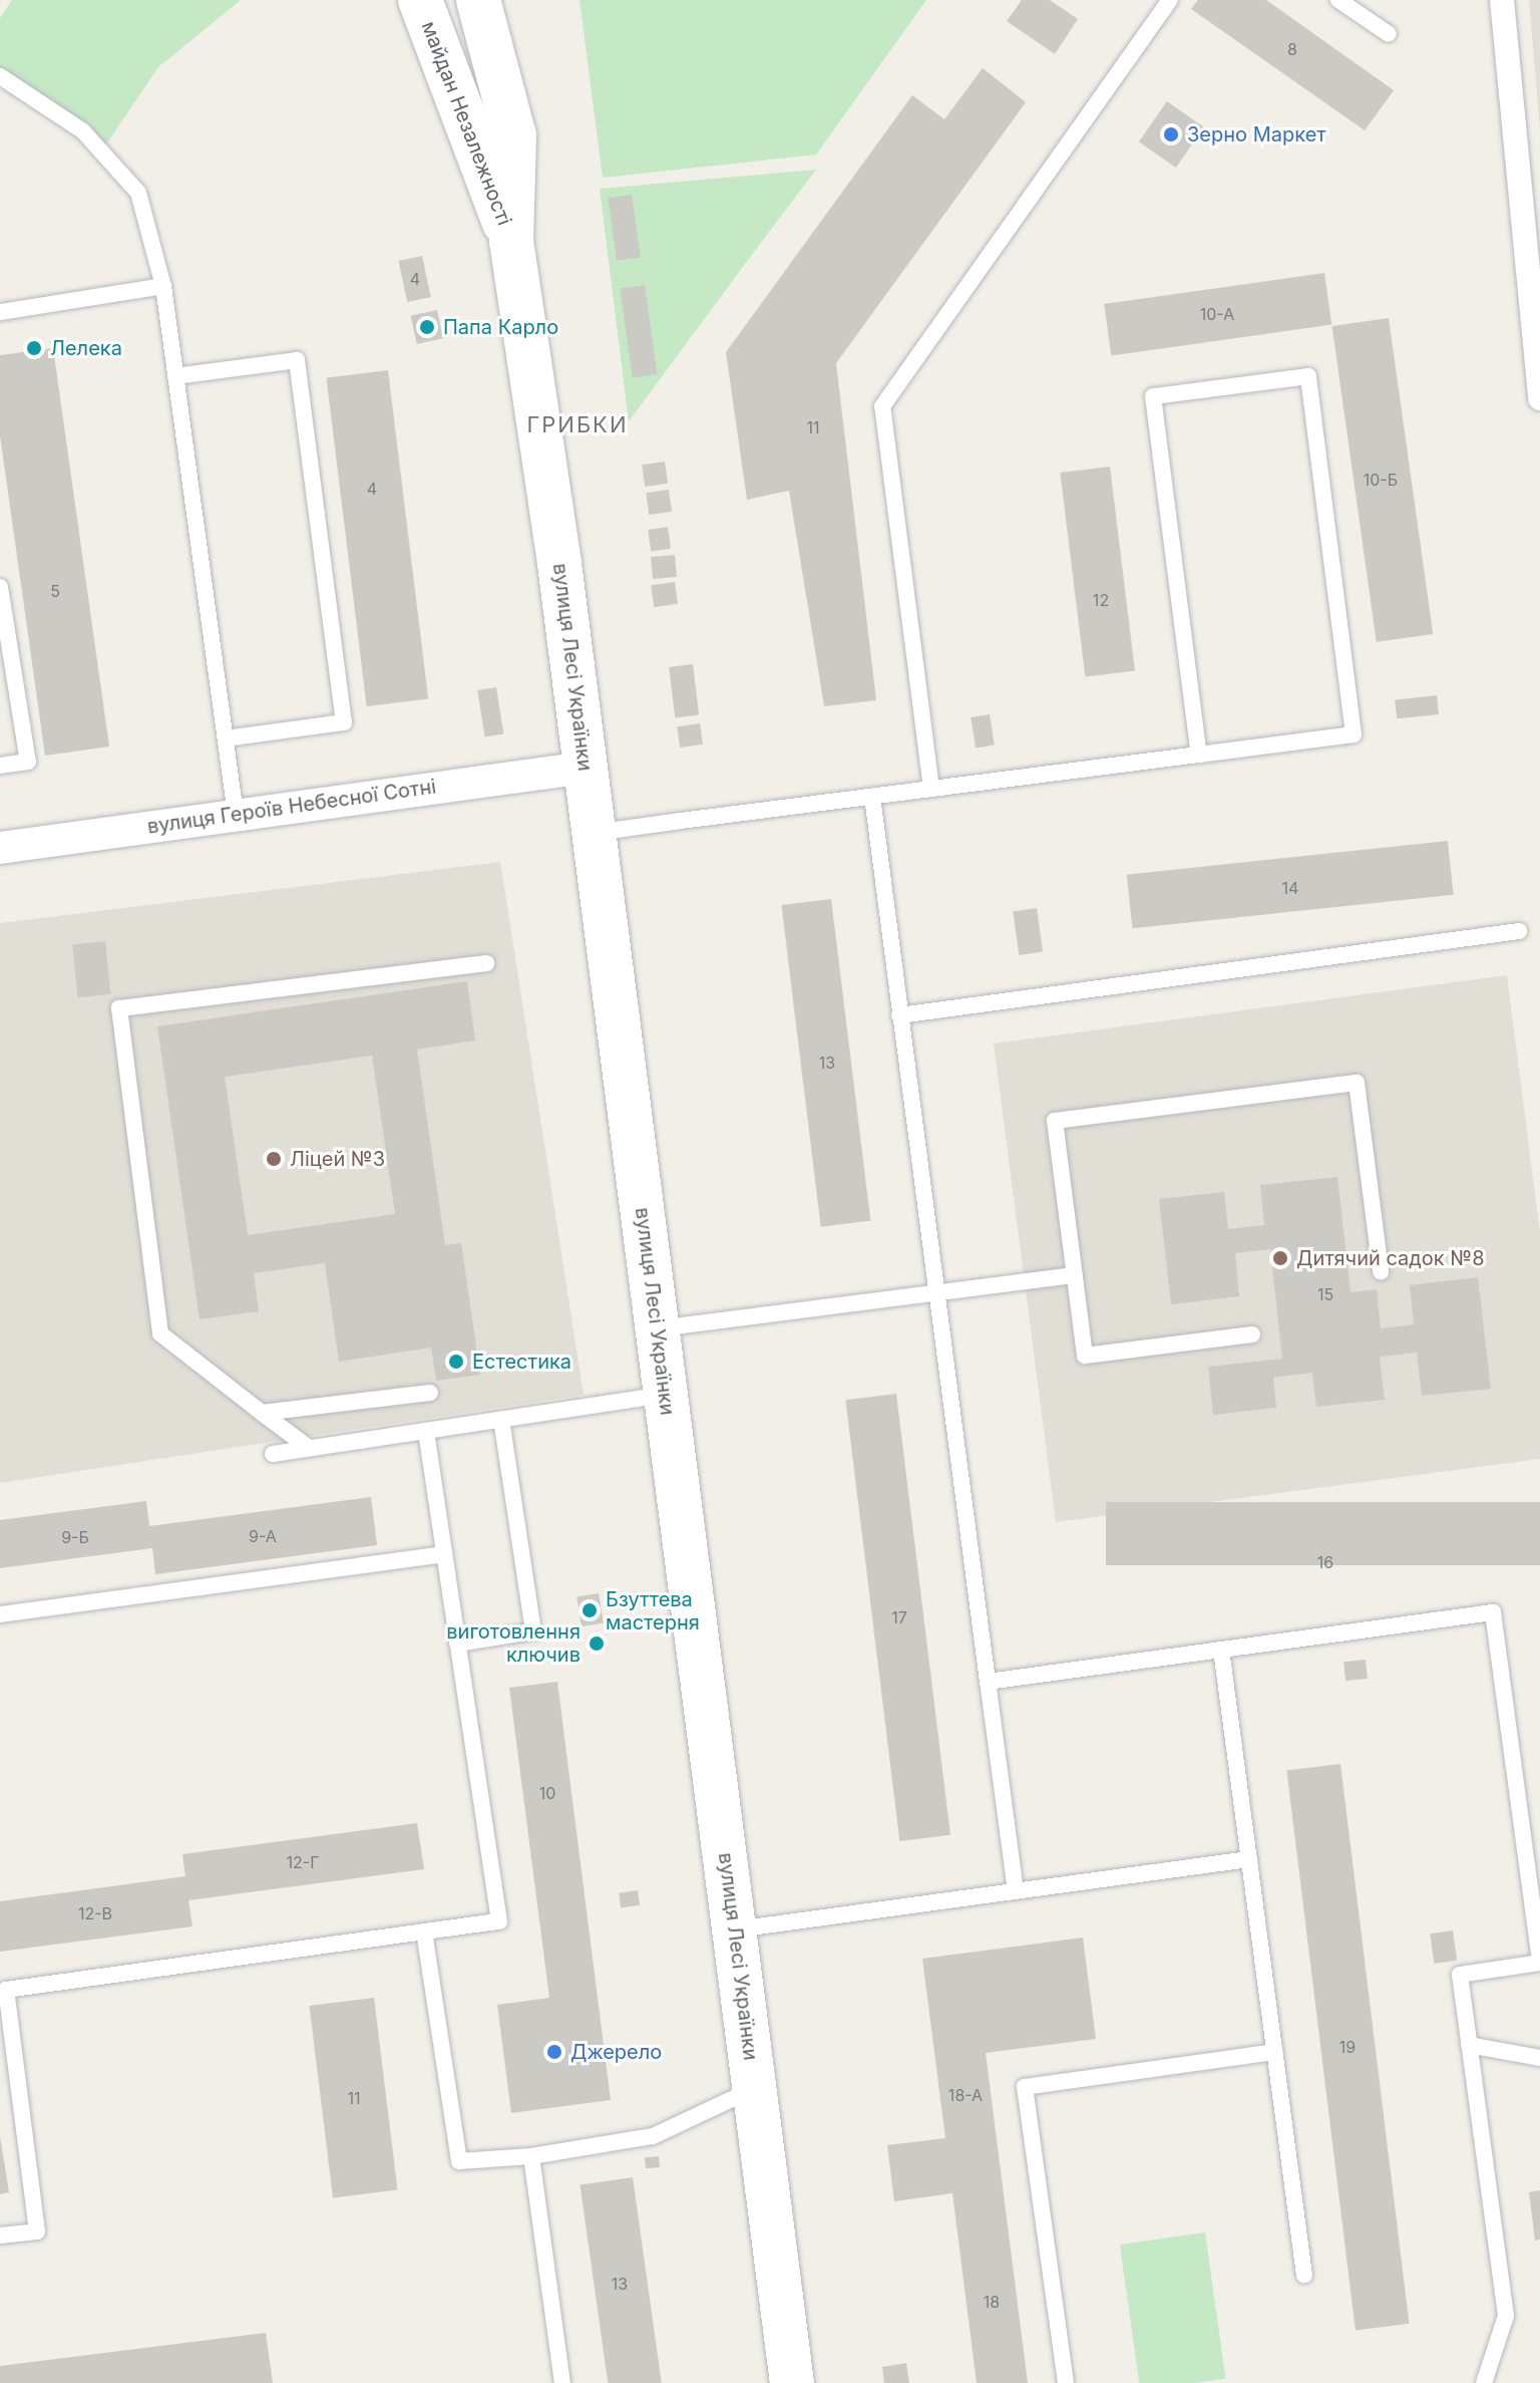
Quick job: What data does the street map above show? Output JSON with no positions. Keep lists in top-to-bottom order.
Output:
{
  "streets": {
    "main road": ["майдан Незалежності", "вулиця Лесі Українки"],
    "street": ["вулиця Героїв Небесної Сотні"]
  },
  "crossings": [
    ["майдан Незалежності", "вулиця Лесі Українки"],
    ["вулиця Лесі Українки", "вулиця Героїв Небесної Сотні"]
  ],
  "districts": ["ГРИБКИ"],
  "places": [
    "Зерно Маркет",
    "Папа Карло",
    "Лелека",
    "Ліцей №3",
    "Дитячий садок №8",
    "Естестика",
    "Бзуттева мастерня",
    "виготовлення ключив",
    "Джерело"
  ],
  "house_numbers": [
    "8",
    "4",
    "10-А",
    "11",
    "10-Б",
    "4",
    "5",
    "12",
    "14",
    "13",
    "15",
    "9-А",
    "9-Б",
    "16",
    "17",
    "10",
    "12-Г",
    "12-В",
    "19",
    "18-А",
    "11",
    "13",
    "18"
  ]
}
